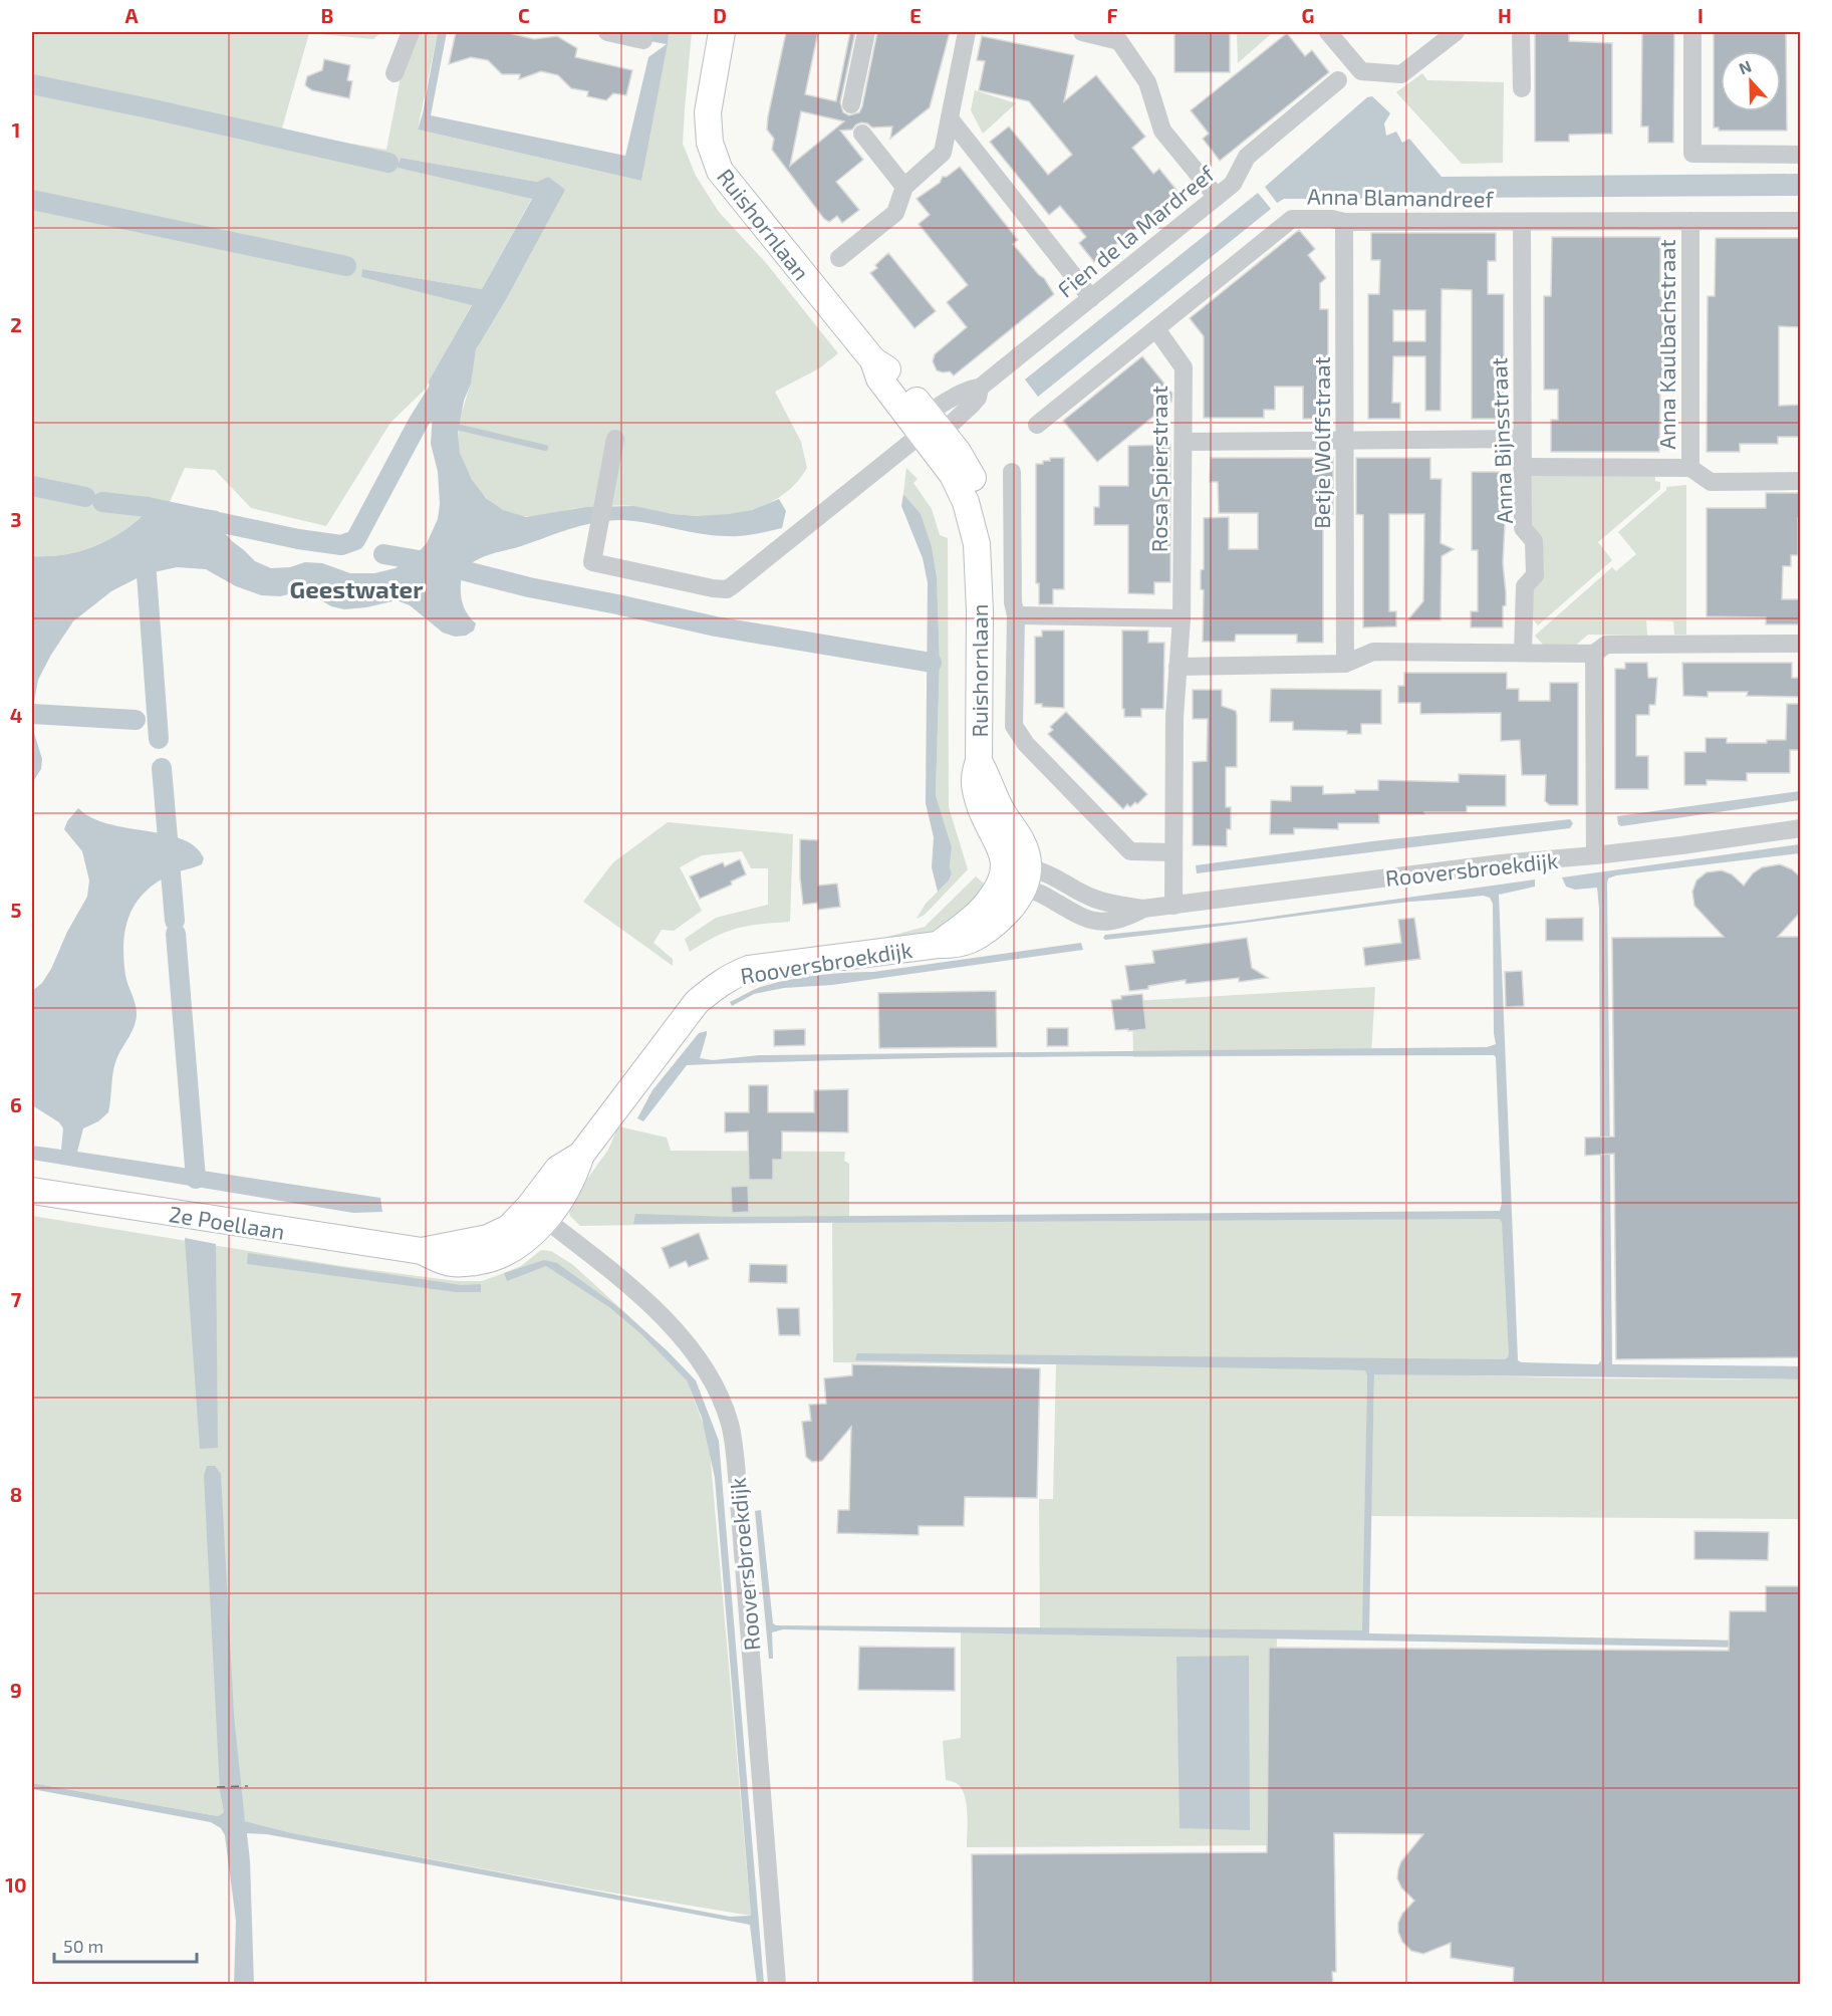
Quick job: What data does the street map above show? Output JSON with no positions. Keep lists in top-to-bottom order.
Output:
{
  "streets": {
    "main road": ["Ruishornlaan", "Rooversbroekdijk", "2e Poellaan"],
    "street": [
      "Anna Blamandreef",
      "Fien de la Mardreef",
      "Anna Kaulbachstraat",
      "Anna Bijnsstraat",
      "Betje Wolffstraat",
      "Rosa Spierstraat"
    ]
  },
  "crossings": [
    ["Anna Blamandreef", "Anna Kaulbachstraat"],
    ["Anna Blamandreef", "Anna Bijnsstraat"],
    ["Anna Blamandreef", "Betje Wolffstraat"],
    ["Anna Blamandreef", "Rosa Spierstraat"],
    ["Ruishornlaan", "Fien de la Mardreef"],
    ["Ruishornlaan", "Rooversbroekdijk"],
    ["Rosa Spierstraat", "Rooversbroekdijk"],
    ["Rooversbroekdijk", "2e Poellaan"]
  ],
  "districts": ["Geestwater"],
  "scale_bar": "50 m",
  "north": "top",
  "grid": {
    "columns": [
      "A",
      "B",
      "C",
      "D",
      "E",
      "F",
      "G",
      "H",
      "I"
    ],
    "rows": [
      "1",
      "2",
      "3",
      "4",
      "5",
      "6",
      "7",
      "8",
      "9",
      "10"
    ]
  }
}
